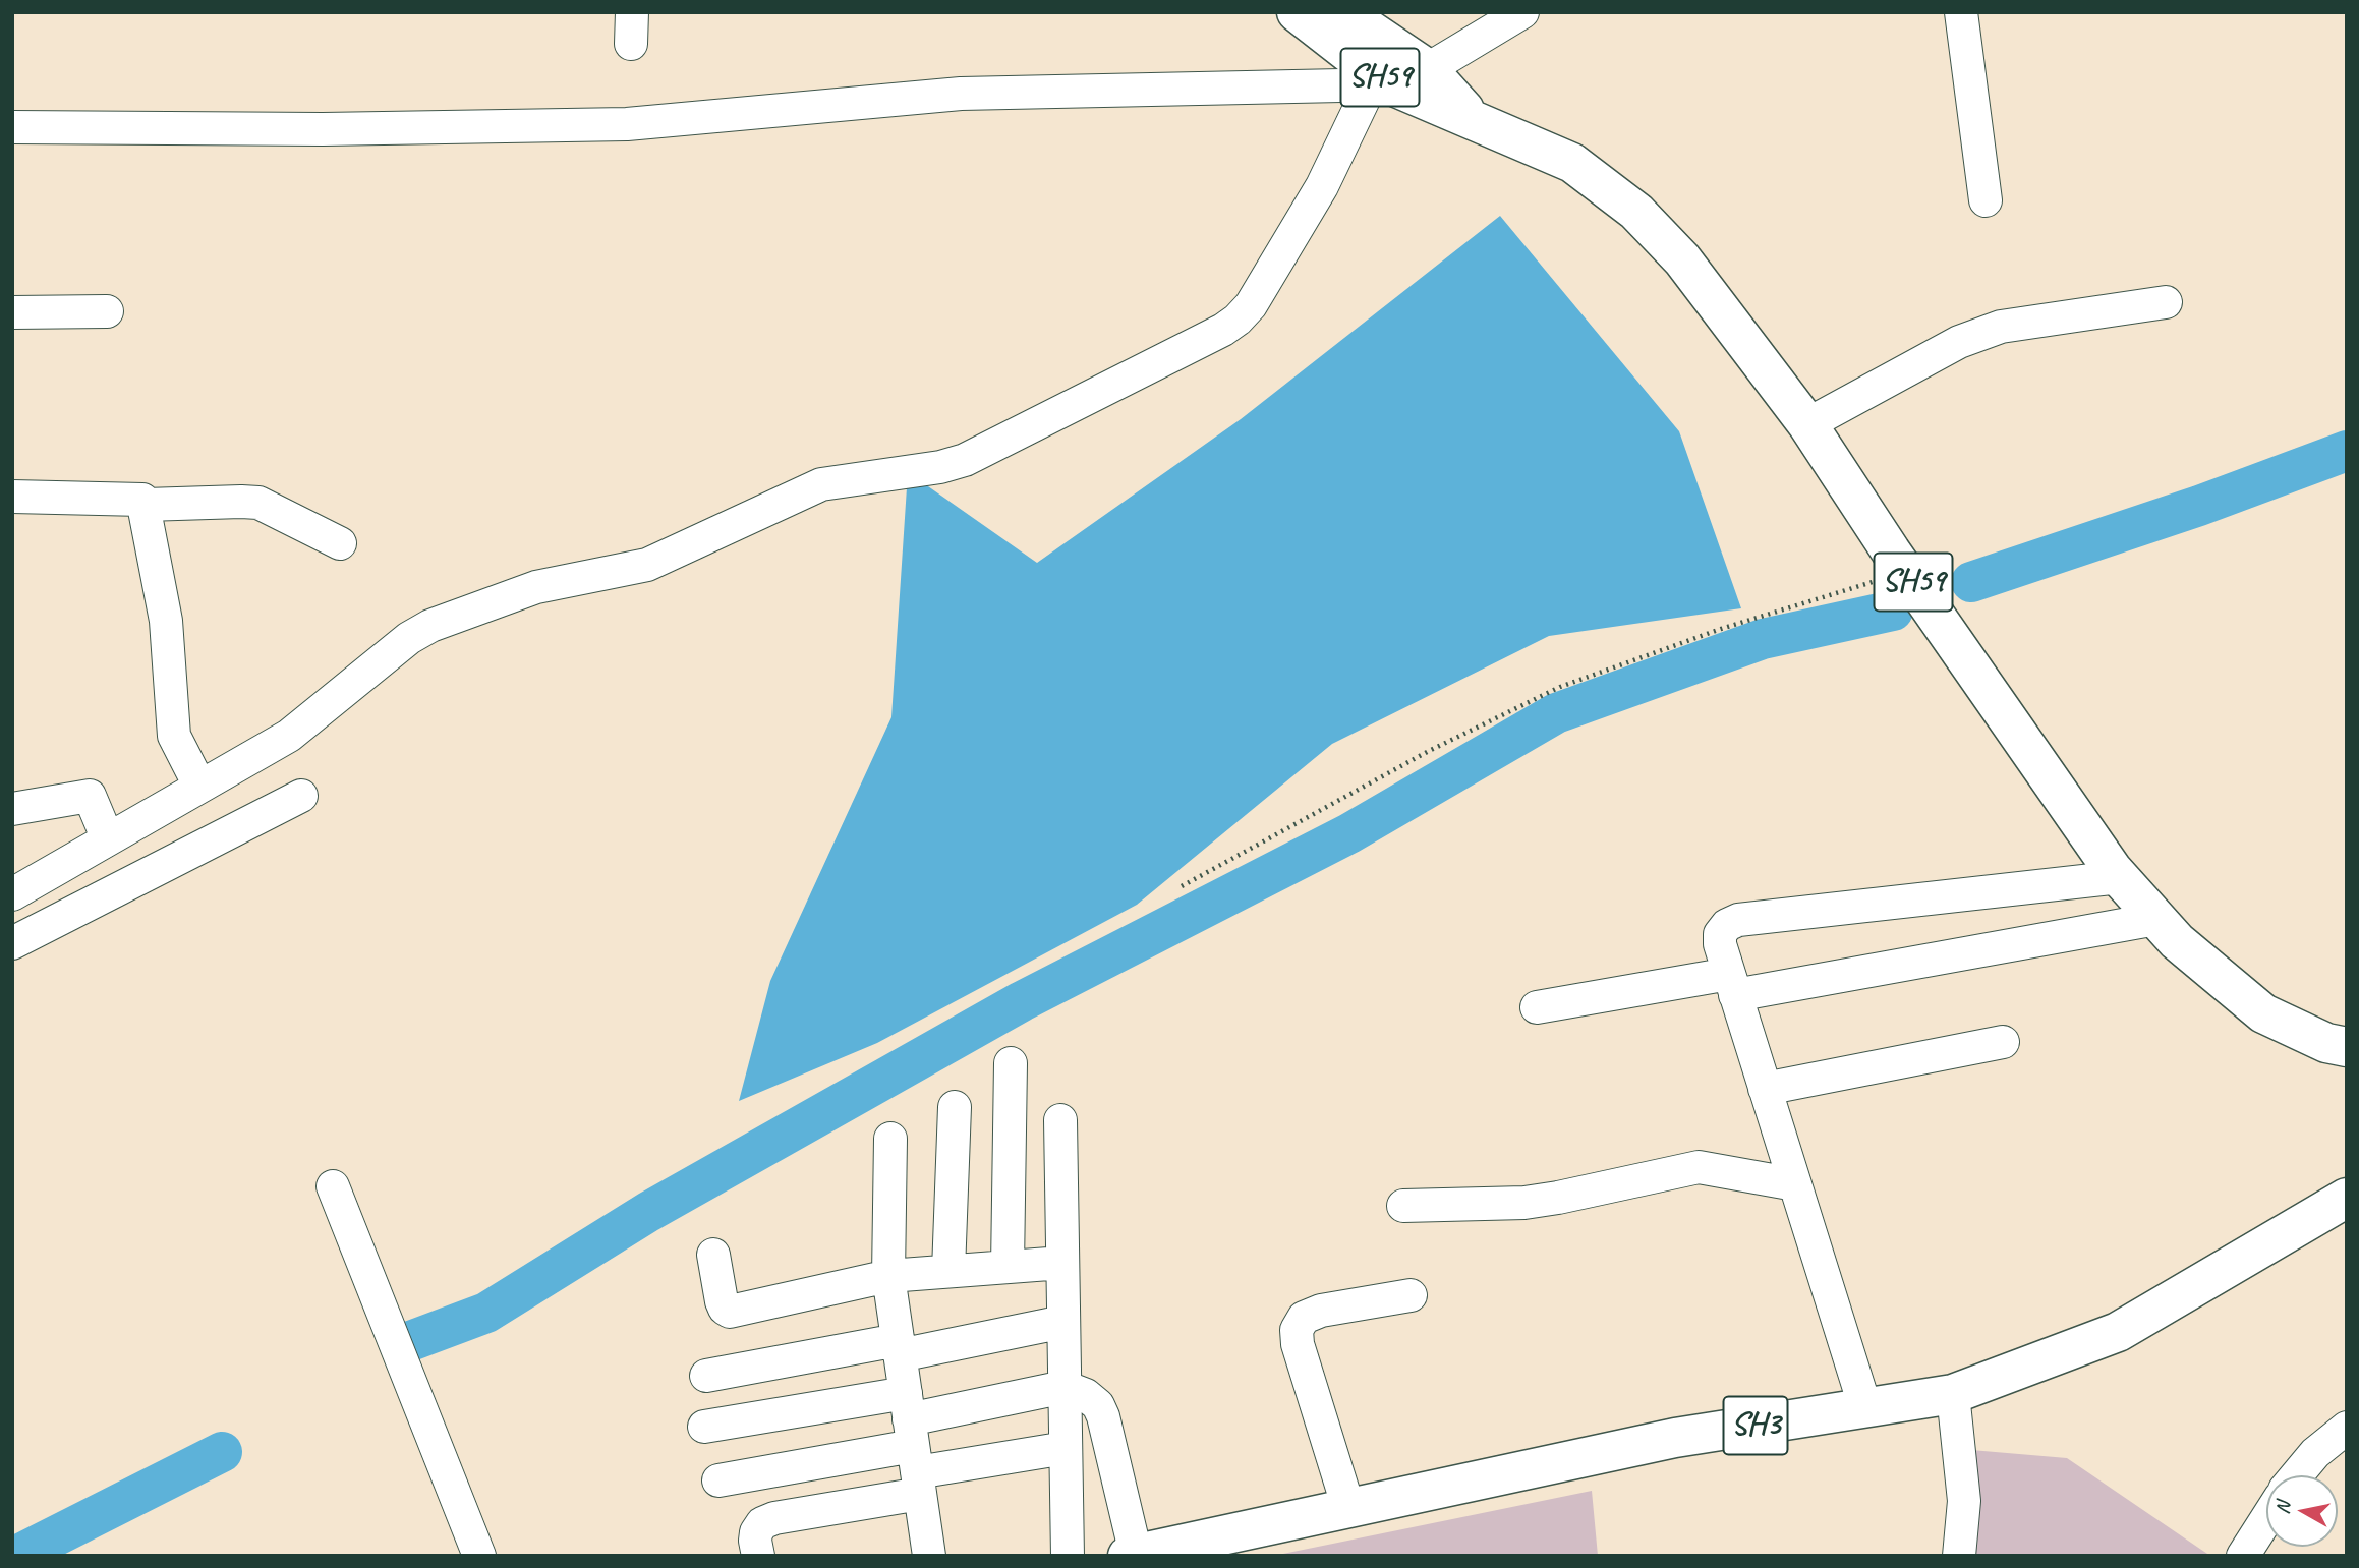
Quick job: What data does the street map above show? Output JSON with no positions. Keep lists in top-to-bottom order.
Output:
{
  "streets": {
    "main road": ["SH59", "SH3"]
  },
  "north": "left"
}
